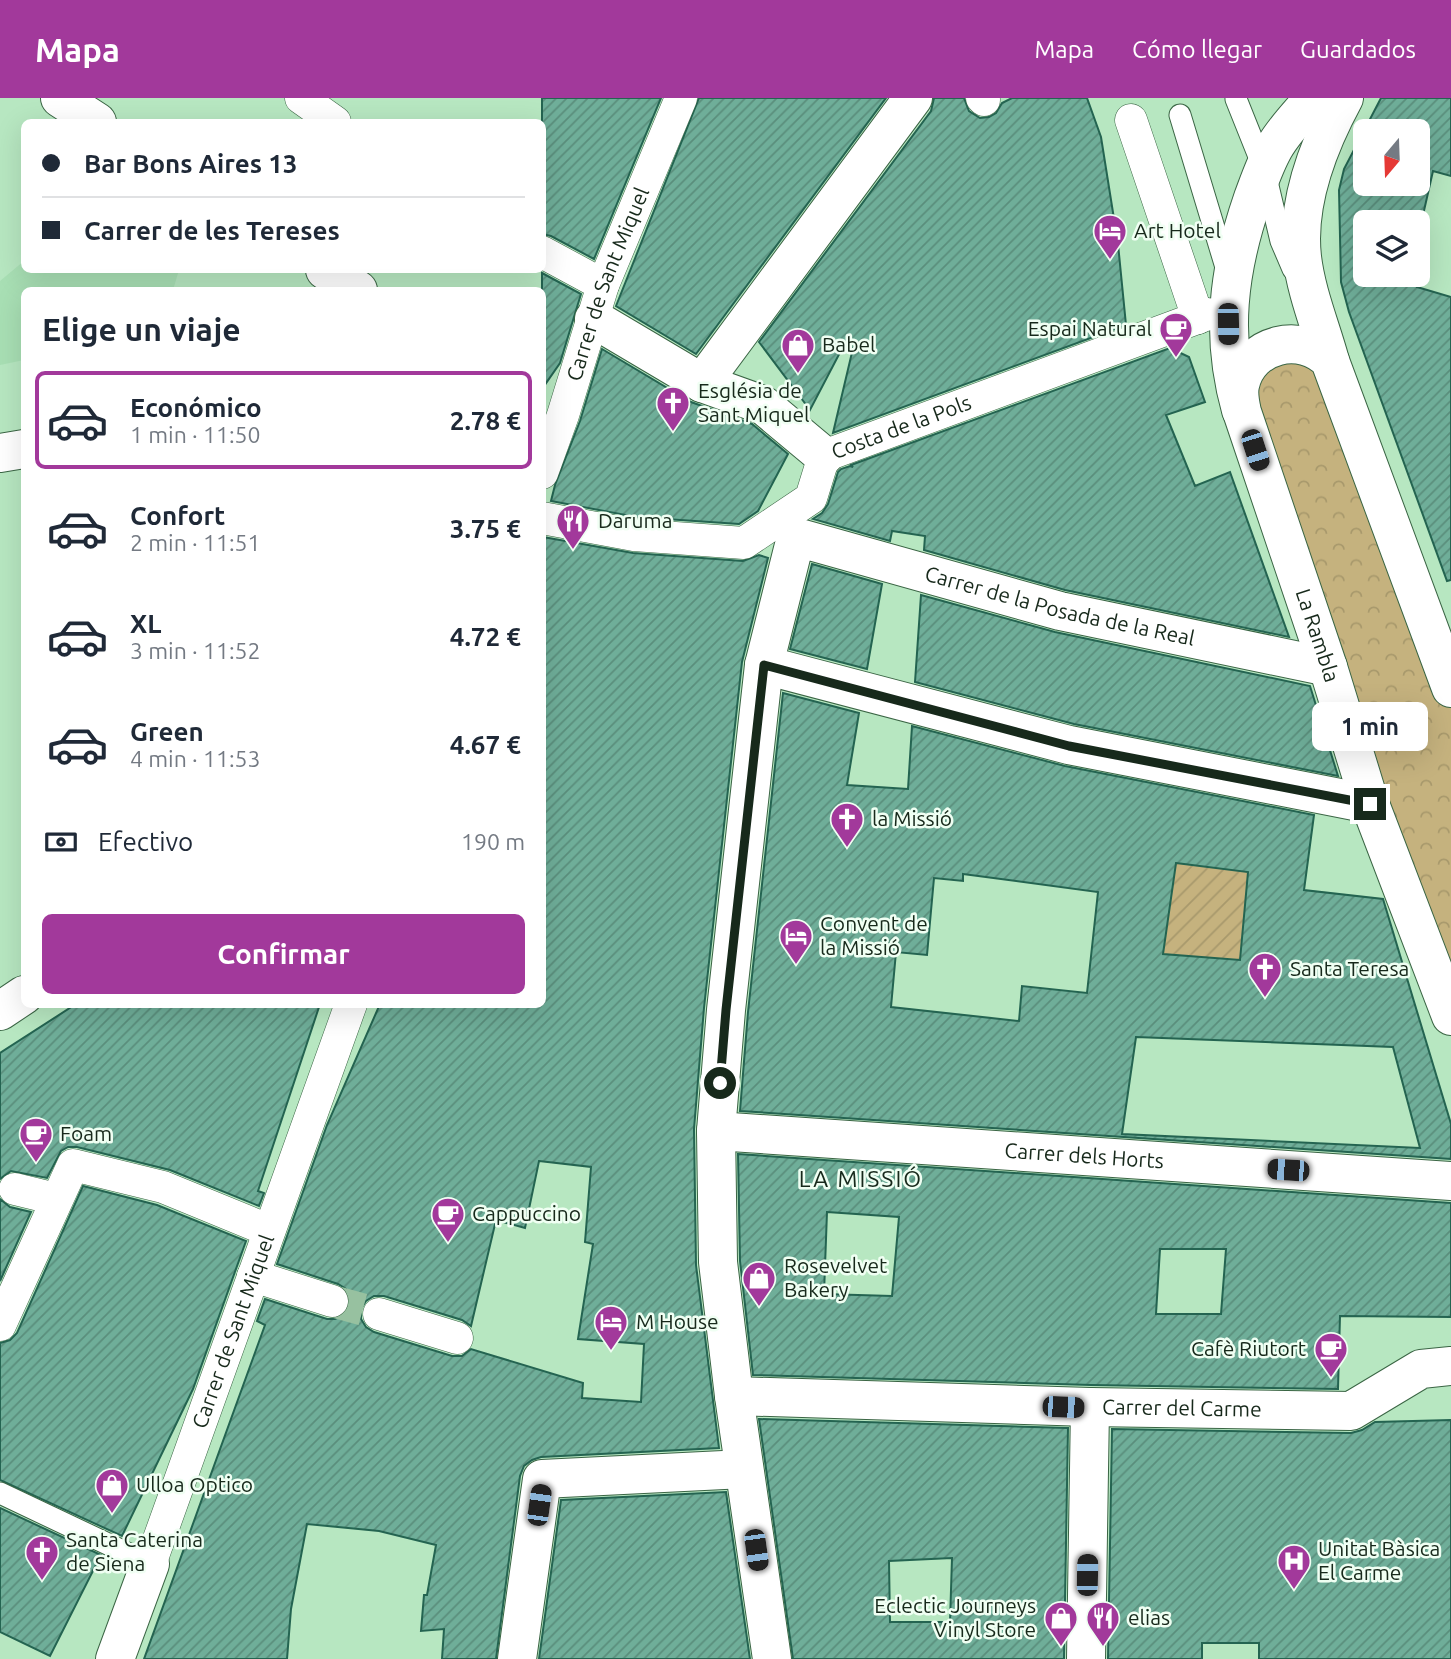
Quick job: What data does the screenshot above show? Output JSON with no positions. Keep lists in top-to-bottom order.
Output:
{
  "streets": {
    "street": [
      "Carrer de Sant Miquel",
      "Costa de la Pols",
      "Carrer de la Posada de la Real",
      "La Rambla",
      "Carrer dels Horts",
      "Carrer del Carme"
    ]
  },
  "crossings": [
    ["Carrer de la Posada de la Real", "La Rambla"]
  ],
  "districts": ["LA MISSIÓ"],
  "places": {
    "hotel": ["Art Hotel", "Convent de la Missió", "M House"],
    "cafe": [
      "Espai Natural",
      "Foam",
      "Cappuccino",
      "Cafè Riutort"
    ],
    "shop": [
      "Babel",
      "Rosevelvet Bakery",
      "Ulloa Optico",
      "Eclectic Journeys Vinyl Store"
    ],
    "church": [
      "Església de Sant Miquel",
      "la Missió",
      "Santa Teresa",
      "Santa Caterina de Siena"
    ],
    "restaurant": ["Daruma", "elias"],
    "hospital": ["Unitat Bàsica El Carme"]
  },
  "north": "bottom",
  "page": {
    "header": "Mapa",
    "nav": ["Mapa", "Cómo llegar", "Guardados"],
    "banner": ["Bar Bons Aires 13", "Carrer de les Tereses"],
    "heading": "Elige un viaje",
    "list": [
      {
        "name": "Económico",
        "note": "1 min · 11:50",
        "value": "2.78 €"
      },
      {
        "name": "Confort",
        "note": "2 min · 11:51",
        "value": "3.75 €"
      },
      {
        "name": "XL",
        "note": "3 min · 11:52",
        "value": "4.72 €"
      },
      {
        "name": "Green",
        "note": "4 min · 11:53",
        "value": "4.67 €"
      }
    ],
    "bubble": "1 min",
    "pay": ["Efectivo", "190 m"],
    "buttons": "Confirmar"
  }
}
